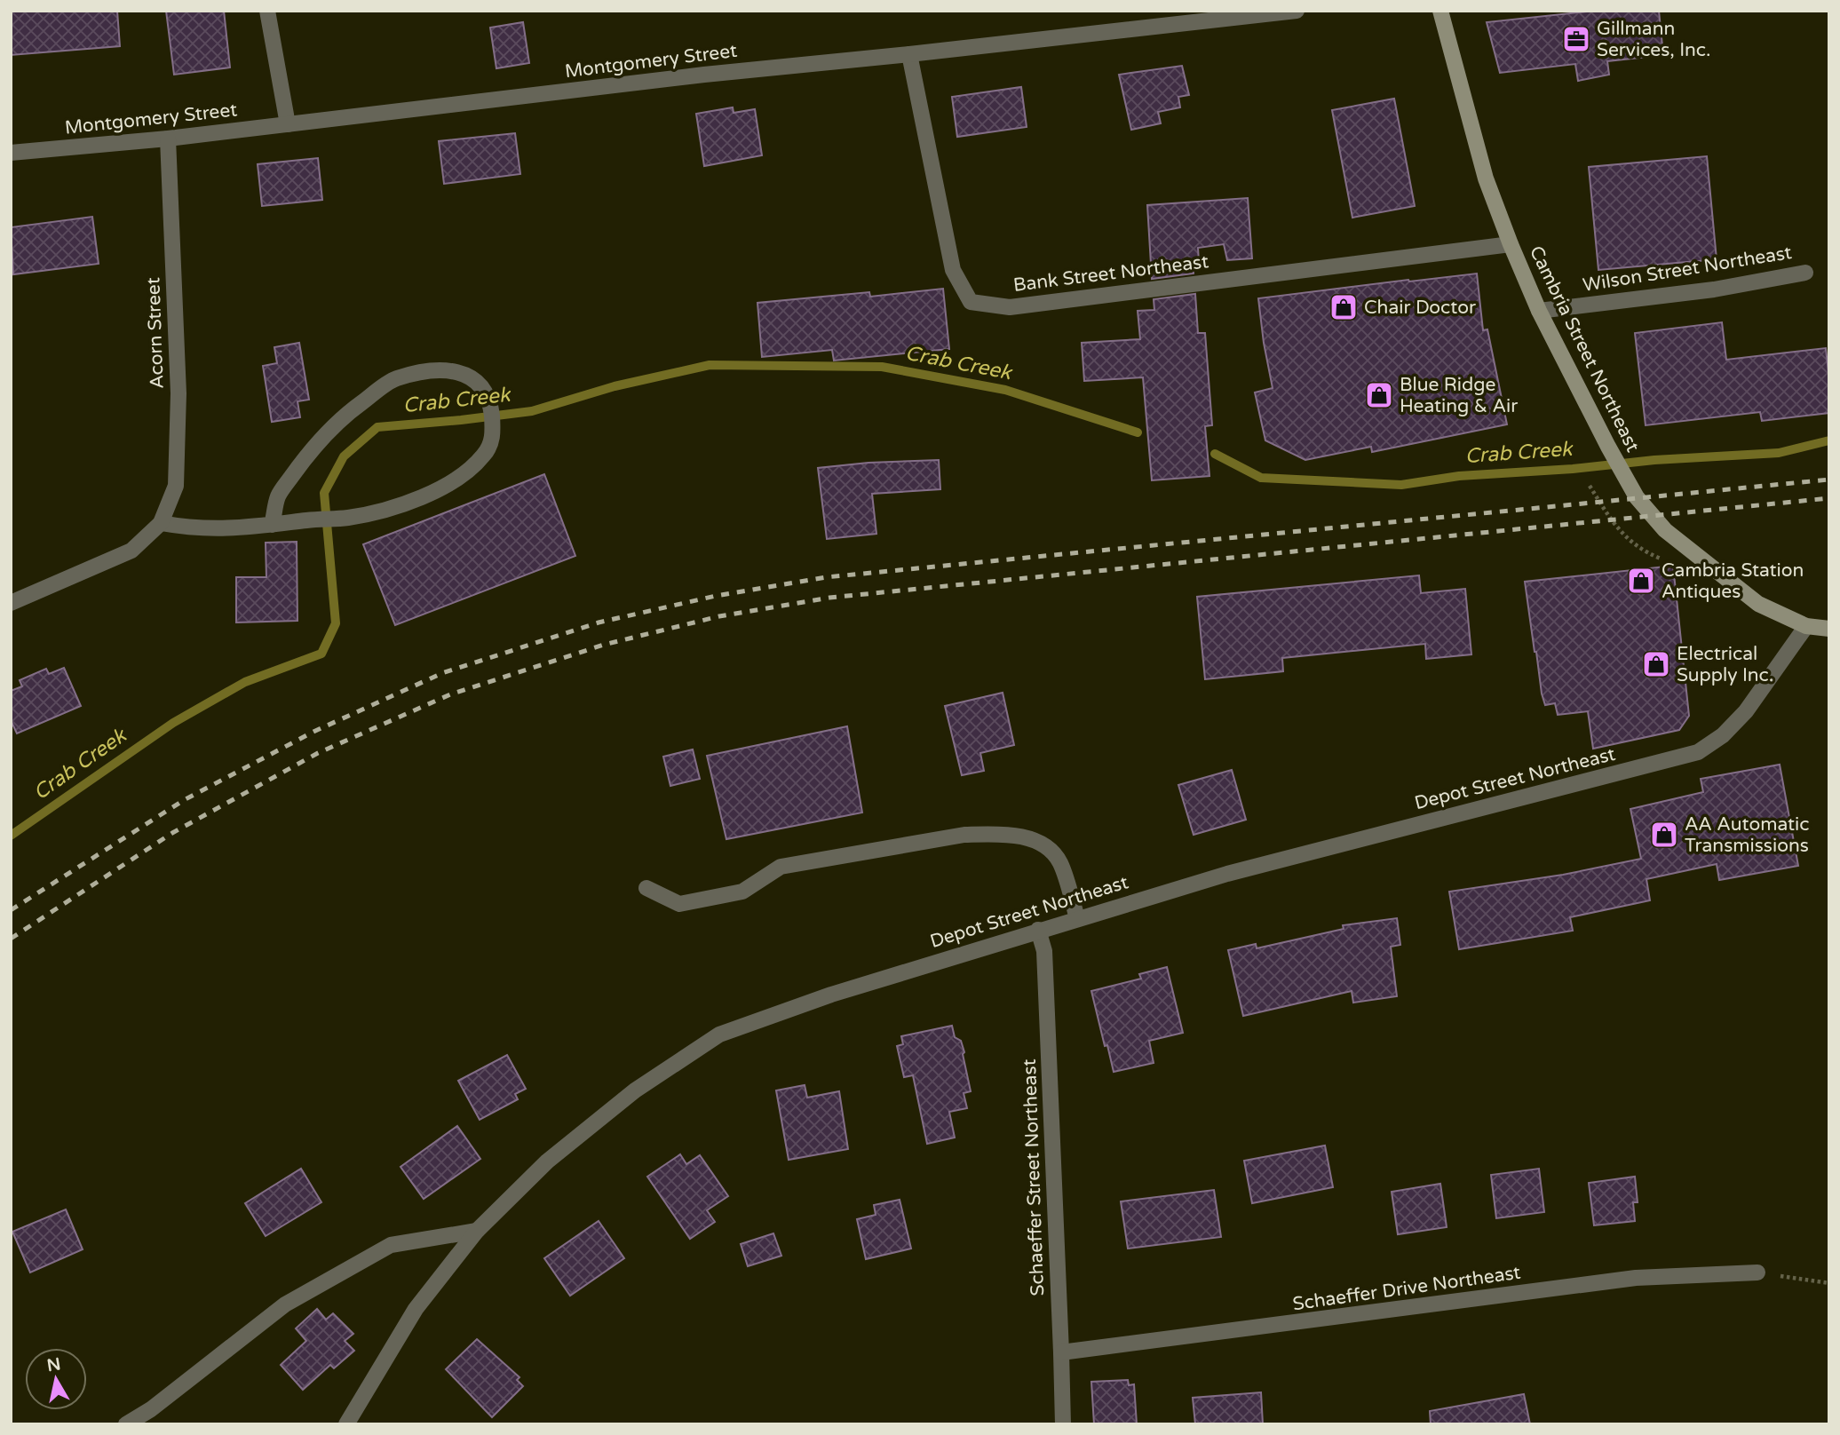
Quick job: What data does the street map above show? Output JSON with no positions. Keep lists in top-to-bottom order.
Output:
{
  "streets": {
    "main road": ["Cambria Street Northeast"],
    "street": [
      "Montgomery Street",
      "Wilson Street Northeast",
      "Bank Street Northeast",
      "Acorn Street",
      "Depot Street Northeast",
      "Schaeffer Street Northeast",
      "Schaeffer Drive Northeast"
    ]
  },
  "crossings": [
    ["Montgomery Street", "Bank Street Northeast"],
    ["Montgomery Street", "Acorn Street"],
    ["Wilson Street Northeast", "Cambria Street Northeast"],
    ["Bank Street Northeast", "Cambria Street Northeast"],
    ["Cambria Street Northeast", "Depot Street Northeast"],
    ["Depot Street Northeast", "Schaeffer Street Northeast"],
    ["Schaeffer Street Northeast", "Schaeffer Drive Northeast"]
  ],
  "water": ["Crab Creek"],
  "places": {
    "office": ["Gillmann Services, Inc."],
    "shop": [
      "Chair Doctor",
      "Blue Ridge Heating & Air",
      "Cambria Station Antiques",
      "Electrical Supply Inc.",
      "AA Automatic Transmissions"
    ]
  },
  "north": "top"
}
